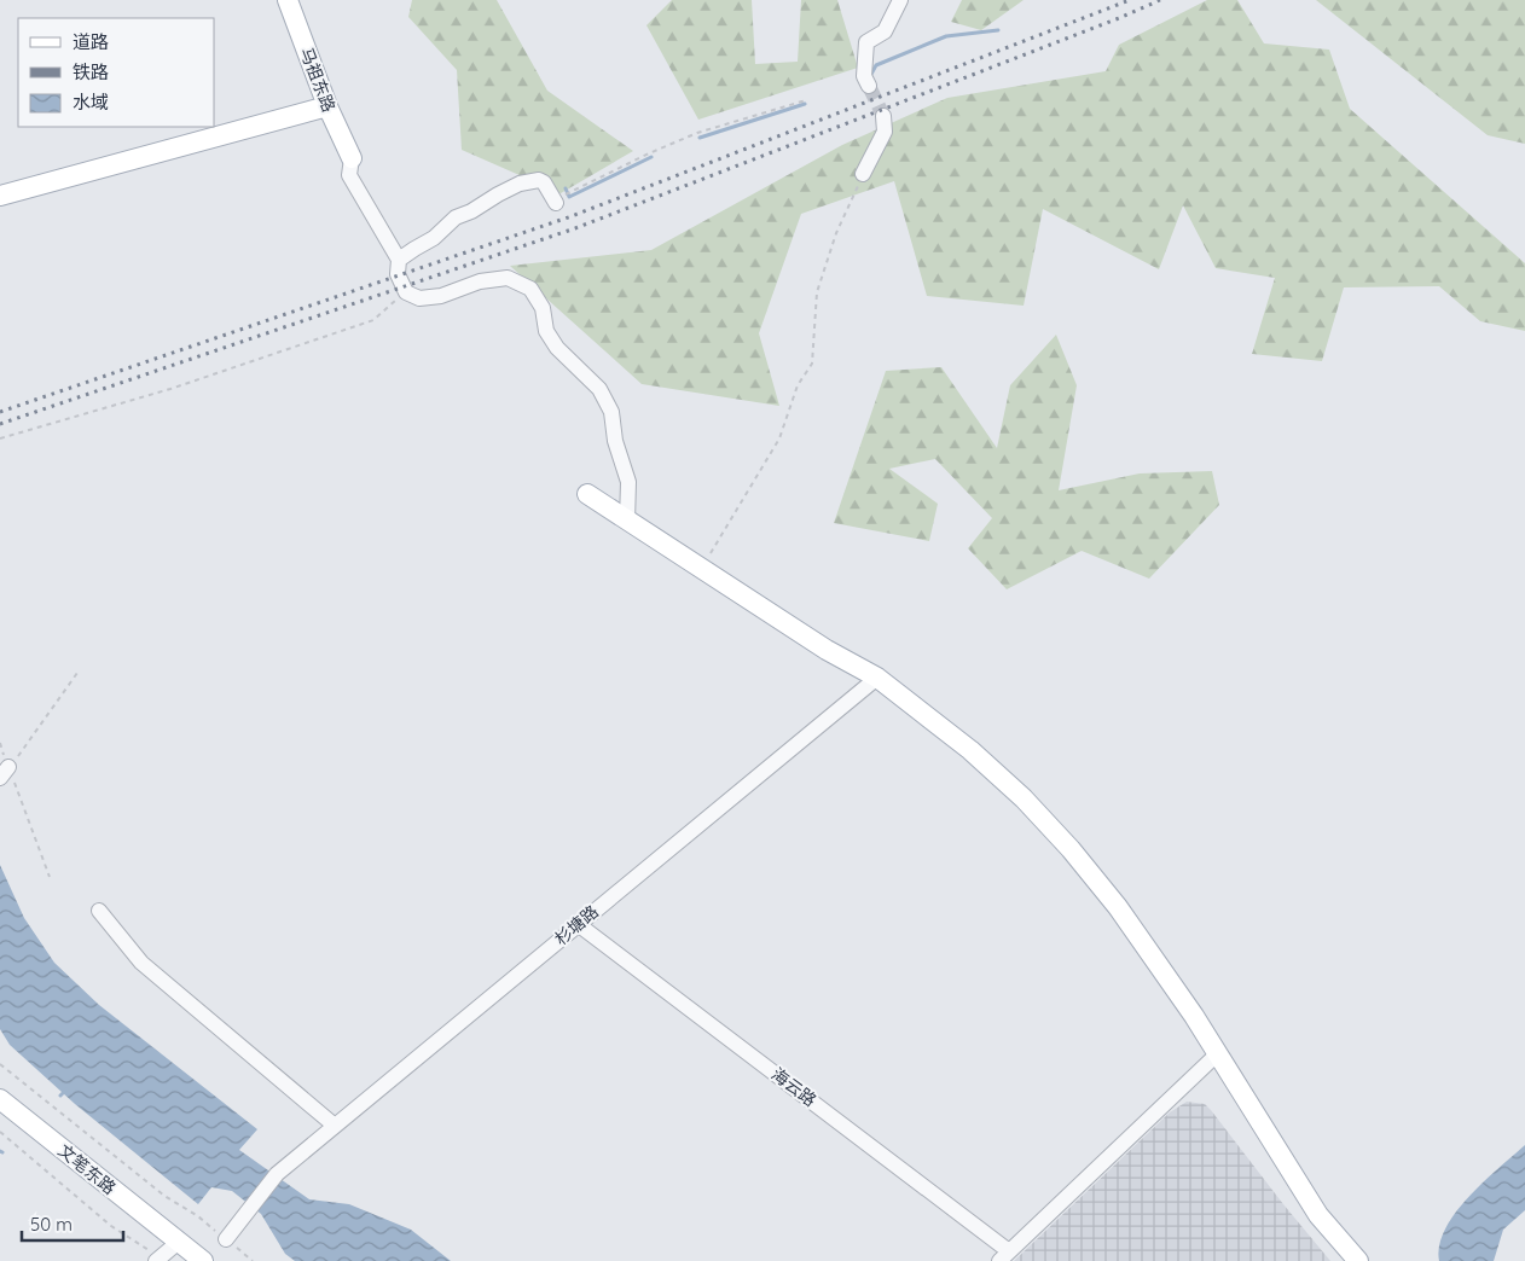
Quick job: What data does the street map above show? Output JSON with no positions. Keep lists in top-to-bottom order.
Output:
{
  "streets": {
    "main road": ["马祖东路", "文笔东路"],
    "street": ["杉塘路", "海云路"]
  },
  "crossings": [
    ["杉塘路", "海云路"]
  ],
  "legend": ["道路", "铁路", "水域"],
  "scale_bar": "50 m"
}
